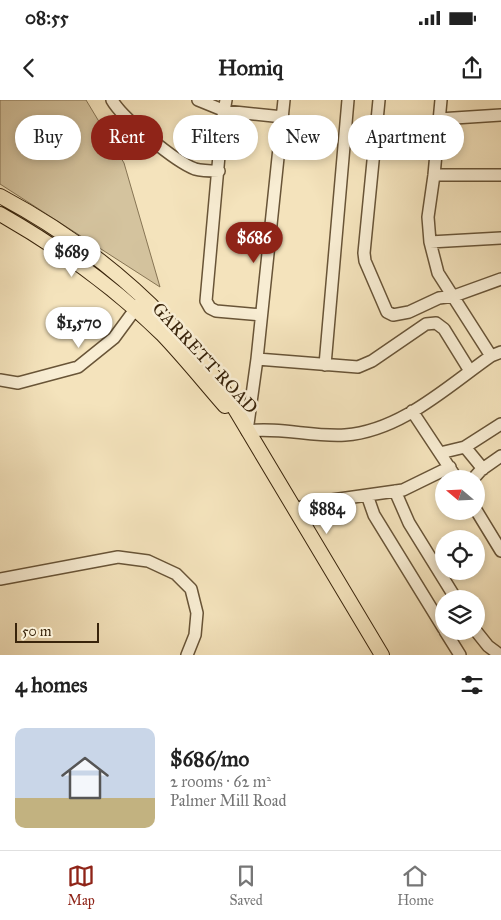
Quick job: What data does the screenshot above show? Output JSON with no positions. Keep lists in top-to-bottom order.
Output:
{
  "streets": {
    "main road": ["GARRETT ROAD"]
  },
  "scale_bar": "50 m",
  "north": "left",
  "page": {
    "status": "08:55",
    "header": "Homiq",
    "chip": [
      "Buy",
      "Rent",
      "Filters",
      "New",
      "Apartment"
    ],
    "price": [
      "$686",
      "$689",
      "$1,570",
      "$884"
    ],
    "scale": "50 m",
    "heading": "4 homes",
    "list": [
      {
        "name": "$686/mo",
        "note": "2 rooms · 62 m² · Palmer Mill Road"
      }
    ],
    "tabs": ["Map", "Saved", "Home"]
  }
}
